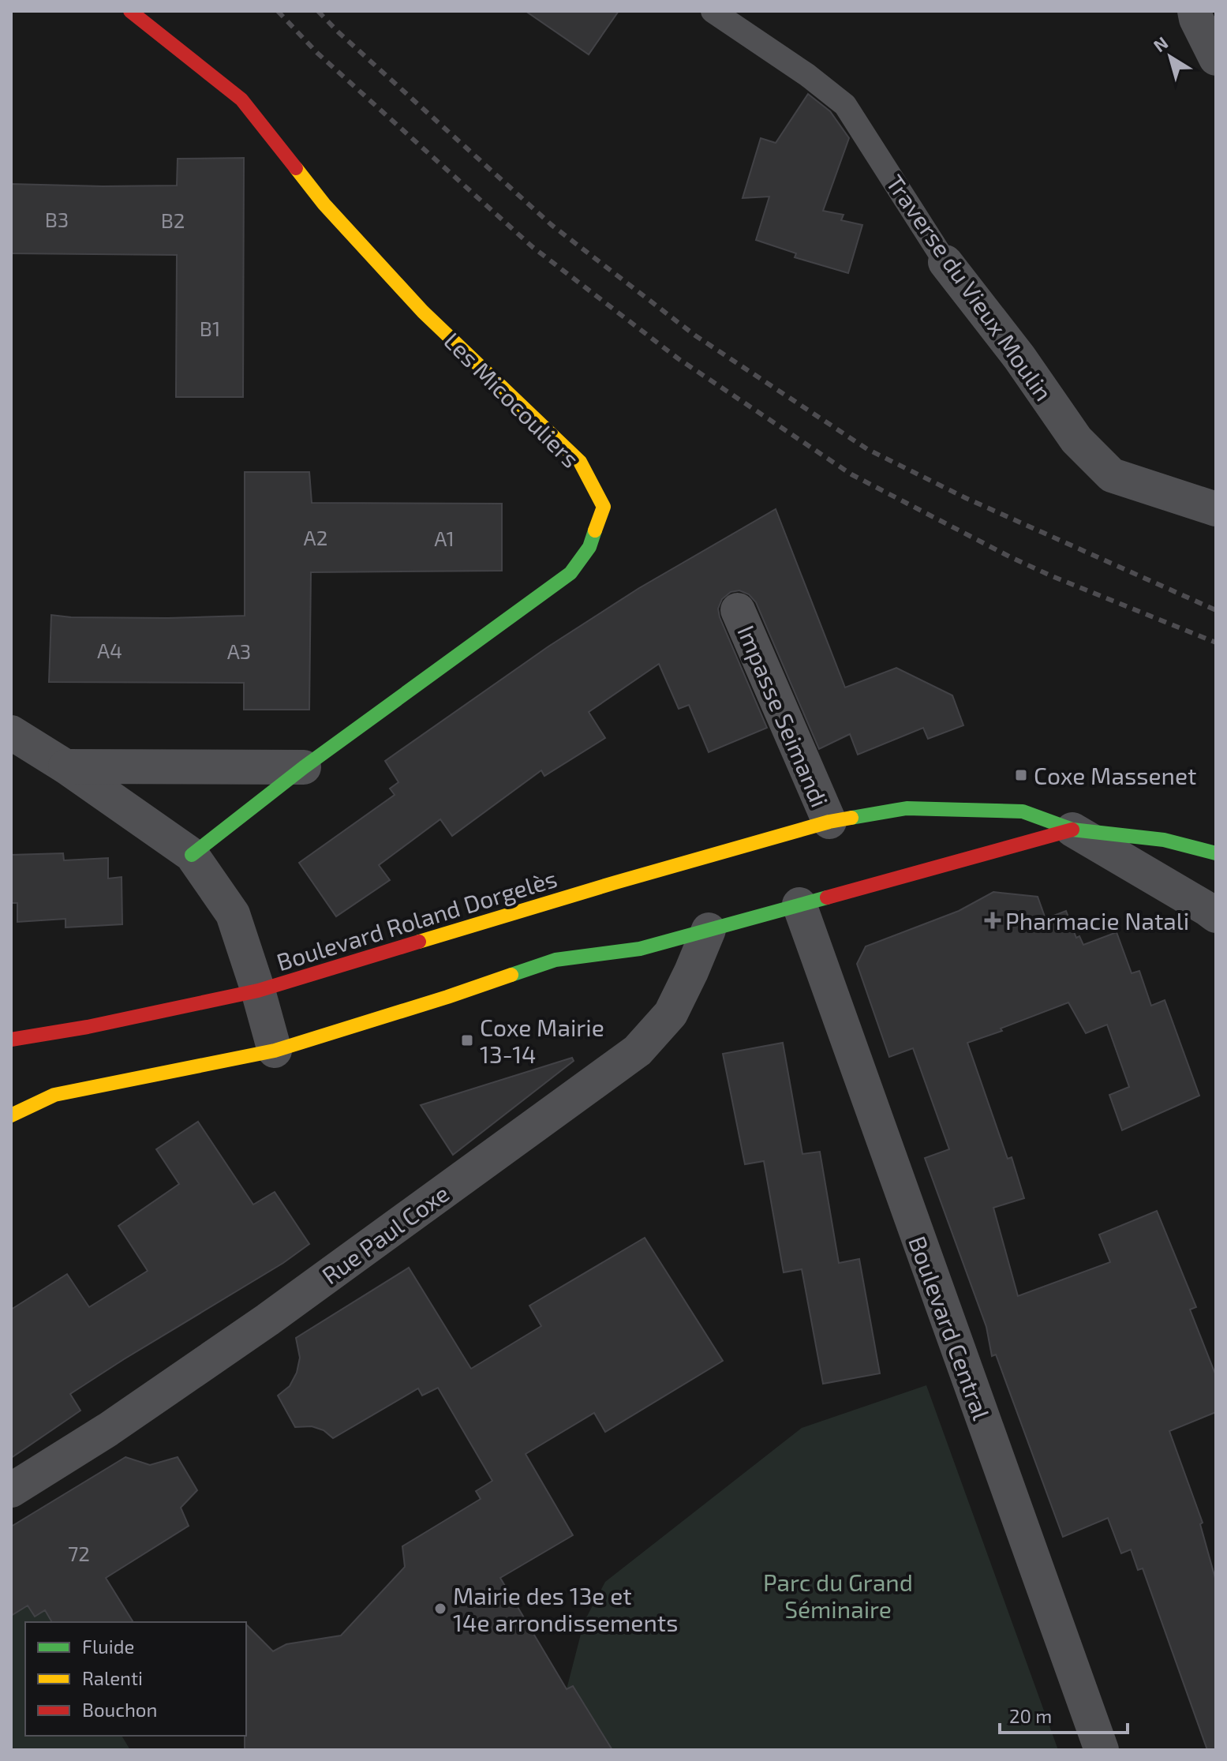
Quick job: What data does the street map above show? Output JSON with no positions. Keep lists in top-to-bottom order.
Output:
{
  "streets": {
    "main road": ["Les Micocouliers", "Boulevard Roland Dorgelès"],
    "street": [
      "Traverse du Vieux Moulin",
      "Impasse Seimandi",
      "Rue Paul Coxe",
      "Boulevard Central"
    ]
  },
  "crossings": [
    ["Impasse Seimandi", "Boulevard Roland Dorgelès"]
  ],
  "parks": ["Parc du Grand Séminaire"],
  "places": {
    "transit": ["Coxe Massenet", "Coxe Mairie 13-14"],
    "health": ["Pharmacie Natali"],
    "other": ["Mairie des 13e et 14e arrondissements"]
  },
  "house_numbers": [
    "B3",
    "B2",
    "B1",
    "A2",
    "A1",
    "A4",
    "A3",
    "72"
  ],
  "legend": ["Fluide", "Ralenti", "Bouchon"],
  "scale_bar": "20 m",
  "north": "top left"
}
